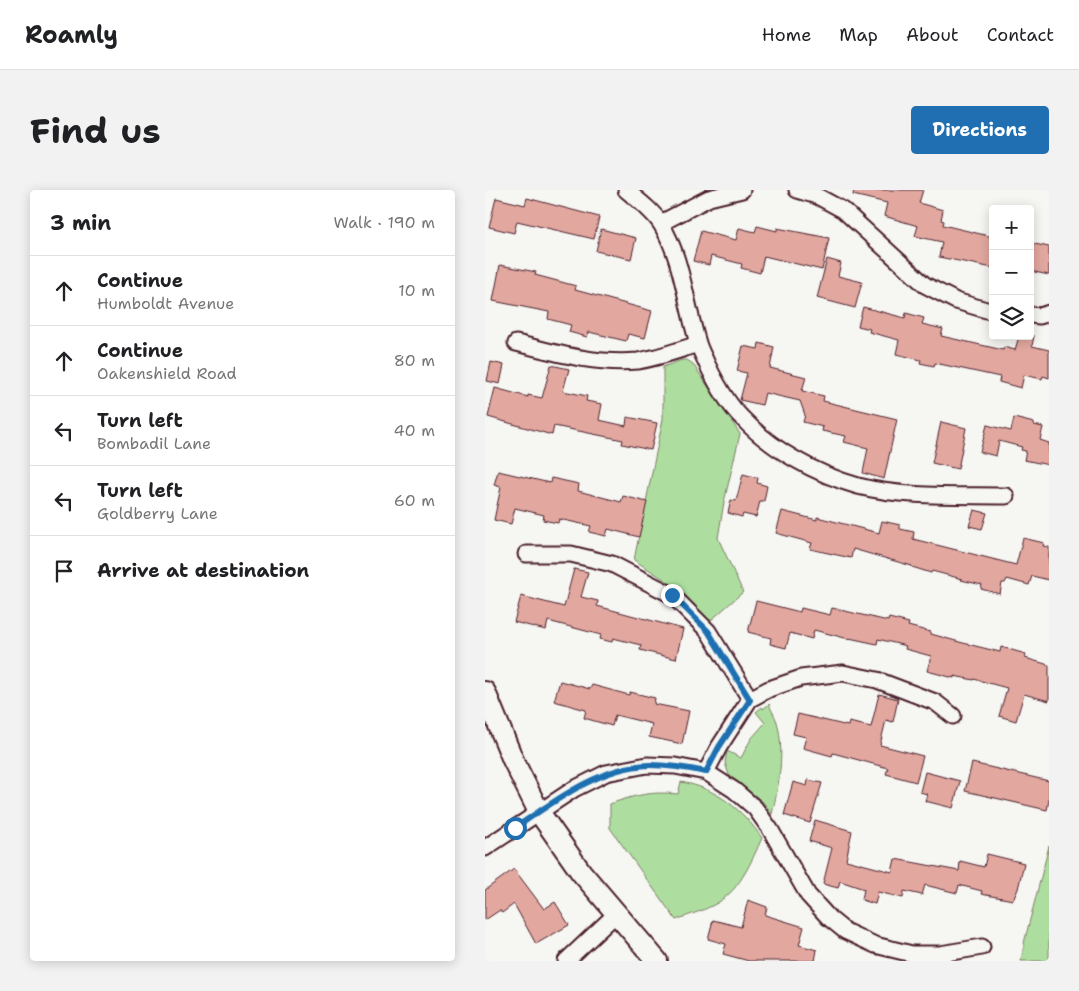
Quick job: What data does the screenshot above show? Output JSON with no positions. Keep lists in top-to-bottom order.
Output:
{
  "page": {
    "header": "Roamly",
    "nav": [
      "Home",
      "Map",
      "About",
      "Contact"
    ],
    "buttons": "Directions",
    "title": "Find us",
    "heading": ["3 min", "Walk · 190 m"],
    "map_buttons": ["+", "−"],
    "list": [
      ["Continue", "Humboldt Avenue", "10 m"],
      ["Continue", "Oakenshield Road", "80 m"],
      ["Turn left", "Bombadil Lane", "40 m"],
      ["Turn left", "Goldberry Lane", "60 m"],
      "Arrive at destination"
    ]
  }
}
